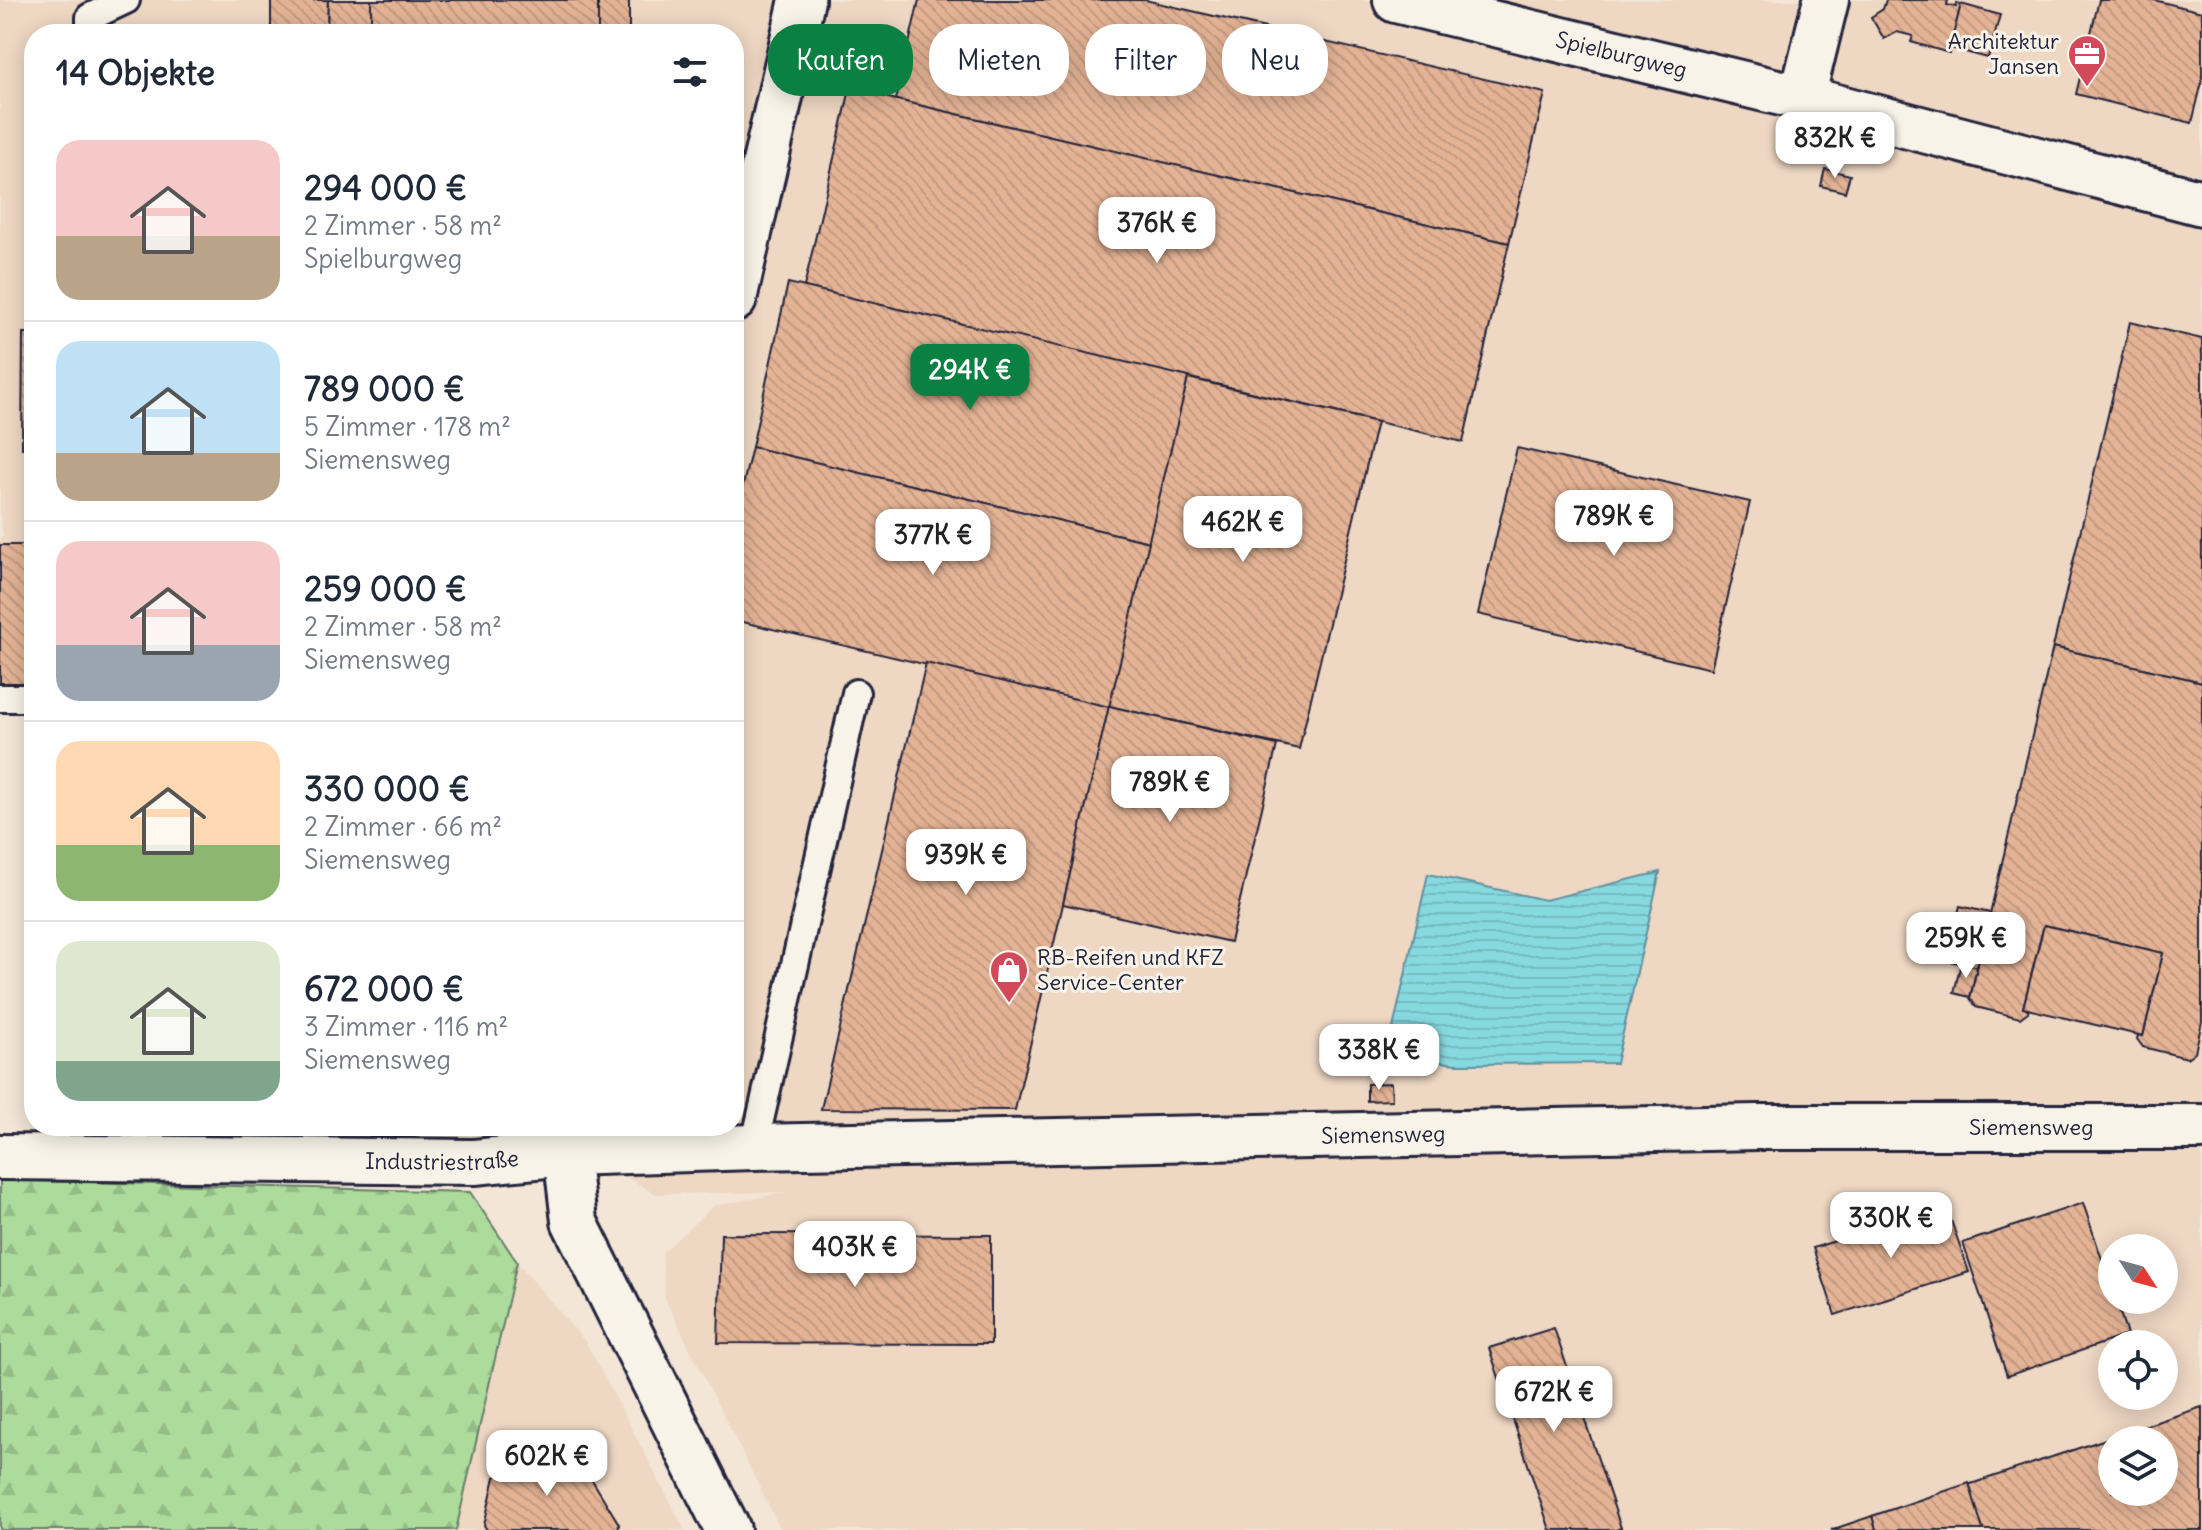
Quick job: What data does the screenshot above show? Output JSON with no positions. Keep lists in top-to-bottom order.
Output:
{
  "streets": {
    "street": ["Spielburgweg", "Siemensweg", "Industriestraße"]
  },
  "crossings": [
    ["Siemensweg", "Industriestraße"]
  ],
  "places": {
    "office": ["Architektur Jansen"],
    "shop": ["RB-Reifen und KFZ Service-Center"]
  },
  "north": "bottom right",
  "page": {
    "chip": [
      "Kaufen",
      "Mieten",
      "Filter",
      "Neu"
    ],
    "heading": "14 Objekte",
    "price": [
      "832K €",
      "376K €",
      "294K €",
      "789K €",
      "462K €",
      "377K €",
      "789K €",
      "939K €",
      "259K €",
      "338K €",
      "330K €",
      "403K €",
      "672K €",
      "602K €"
    ],
    "list": [
      {
        "name": "294 000 €",
        "note": "2 Zimmer · 58 m² · Spielburgweg"
      },
      {
        "name": "789 000 €",
        "note": "5 Zimmer · 178 m² · Siemensweg"
      },
      {
        "name": "259 000 €",
        "note": "2 Zimmer · 58 m² · Siemensweg"
      },
      {
        "name": "330 000 €",
        "note": "2 Zimmer · 66 m² · Siemensweg"
      },
      {
        "name": "672 000 €",
        "note": "3 Zimmer · 116 m² · Siemensweg"
      }
    ]
  }
}
